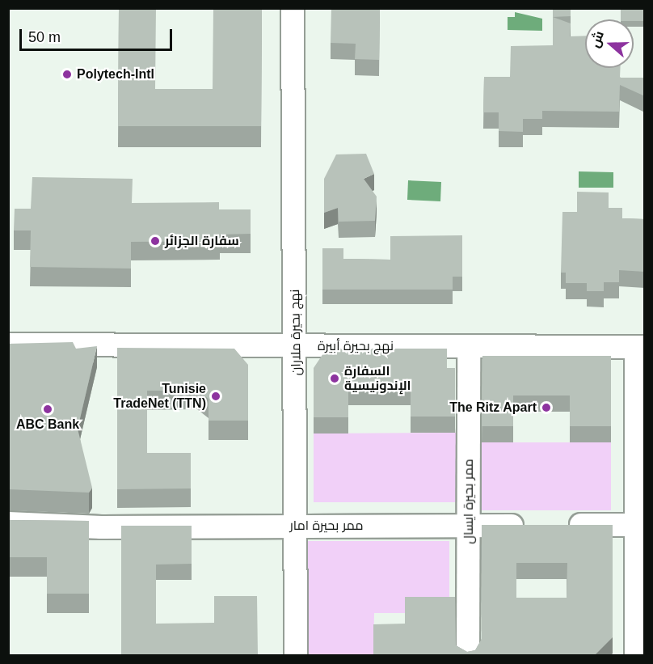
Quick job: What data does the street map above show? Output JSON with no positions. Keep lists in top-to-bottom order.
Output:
{
  "streets": {
    "street": [
      "نهج بحيرة ملاران",
      "نهج بحيرة أبيرة",
      "ممر بحيرة ايسال",
      "ممر بحيرة امار"
    ]
  },
  "crossings": [
    ["نهج بحيرة ملاران", "نهج بحيرة أبيرة"],
    ["نهج بحيرة ملاران", "ممر بحيرة امار"],
    ["نهج بحيرة أبيرة", "ممر بحيرة ايسال"],
    ["ممر بحيرة ايسال", "ممر بحيرة امار"]
  ],
  "places": [
    "Polytech-Intl",
    "سفارة الجزائر",
    "السفارة الإندونيسية",
    "Tunisie TradeNet (TTN)",
    "The Ritz Apart",
    "ABC Bank"
  ],
  "scale_bar": "50 m",
  "north": "left"
}
